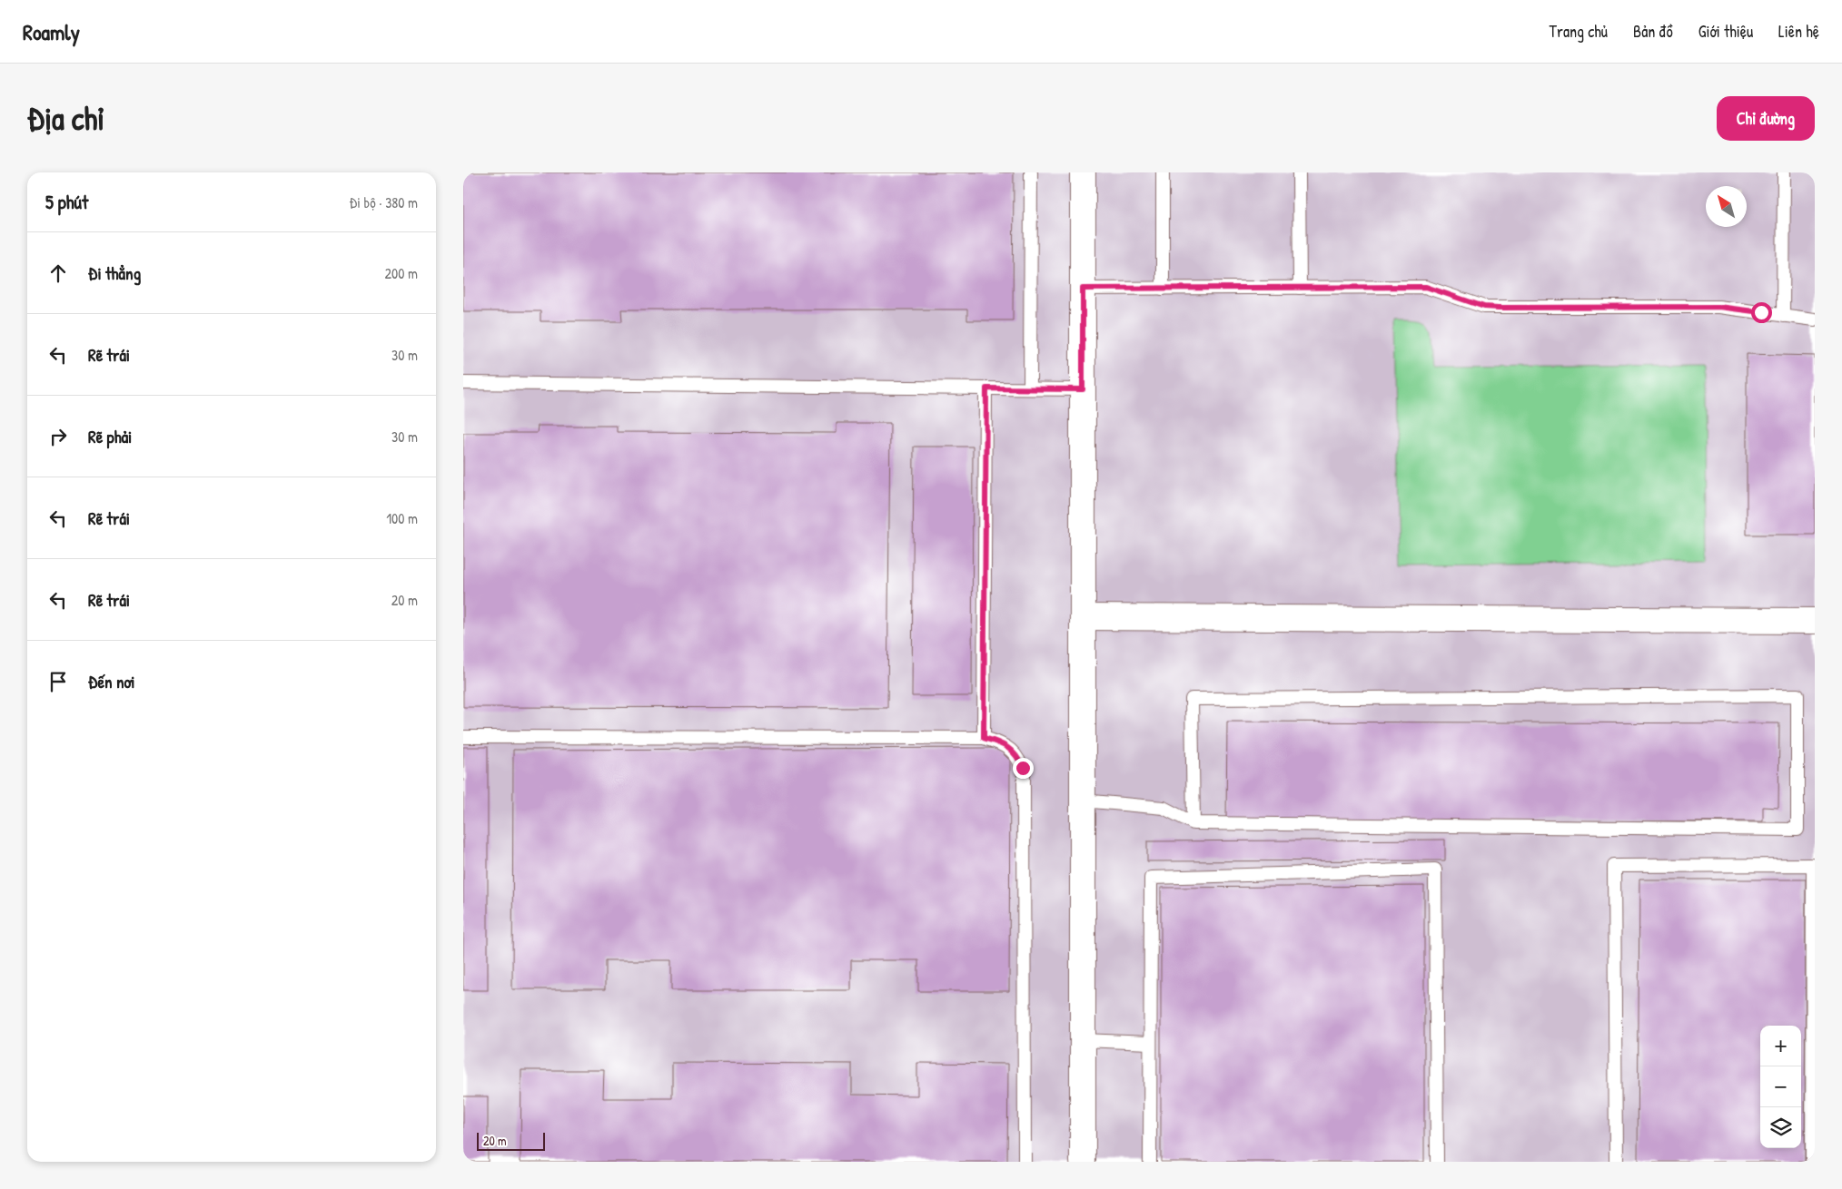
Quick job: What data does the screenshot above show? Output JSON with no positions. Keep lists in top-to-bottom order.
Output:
{
  "scale_bar": "20 m",
  "north": "top left",
  "page": {
    "header": "Roamly",
    "nav": [
      "Trang chủ",
      "Bản đồ",
      "Giới thiệu",
      "Liên hệ"
    ],
    "buttons": "Chỉ đường",
    "title": "Địa chỉ",
    "heading": ["5 phút", "Đi bộ · 380 m"],
    "list": [
      ["Đi thẳng", "200 m"],
      ["Rẽ trái", "30 m"],
      ["Rẽ phải", "30 m"],
      ["Rẽ trái", "100 m"],
      ["Rẽ trái", "20 m"],
      "Đến nơi"
    ],
    "map_buttons": ["+", "−"],
    "scale": "20 m"
  }
}
